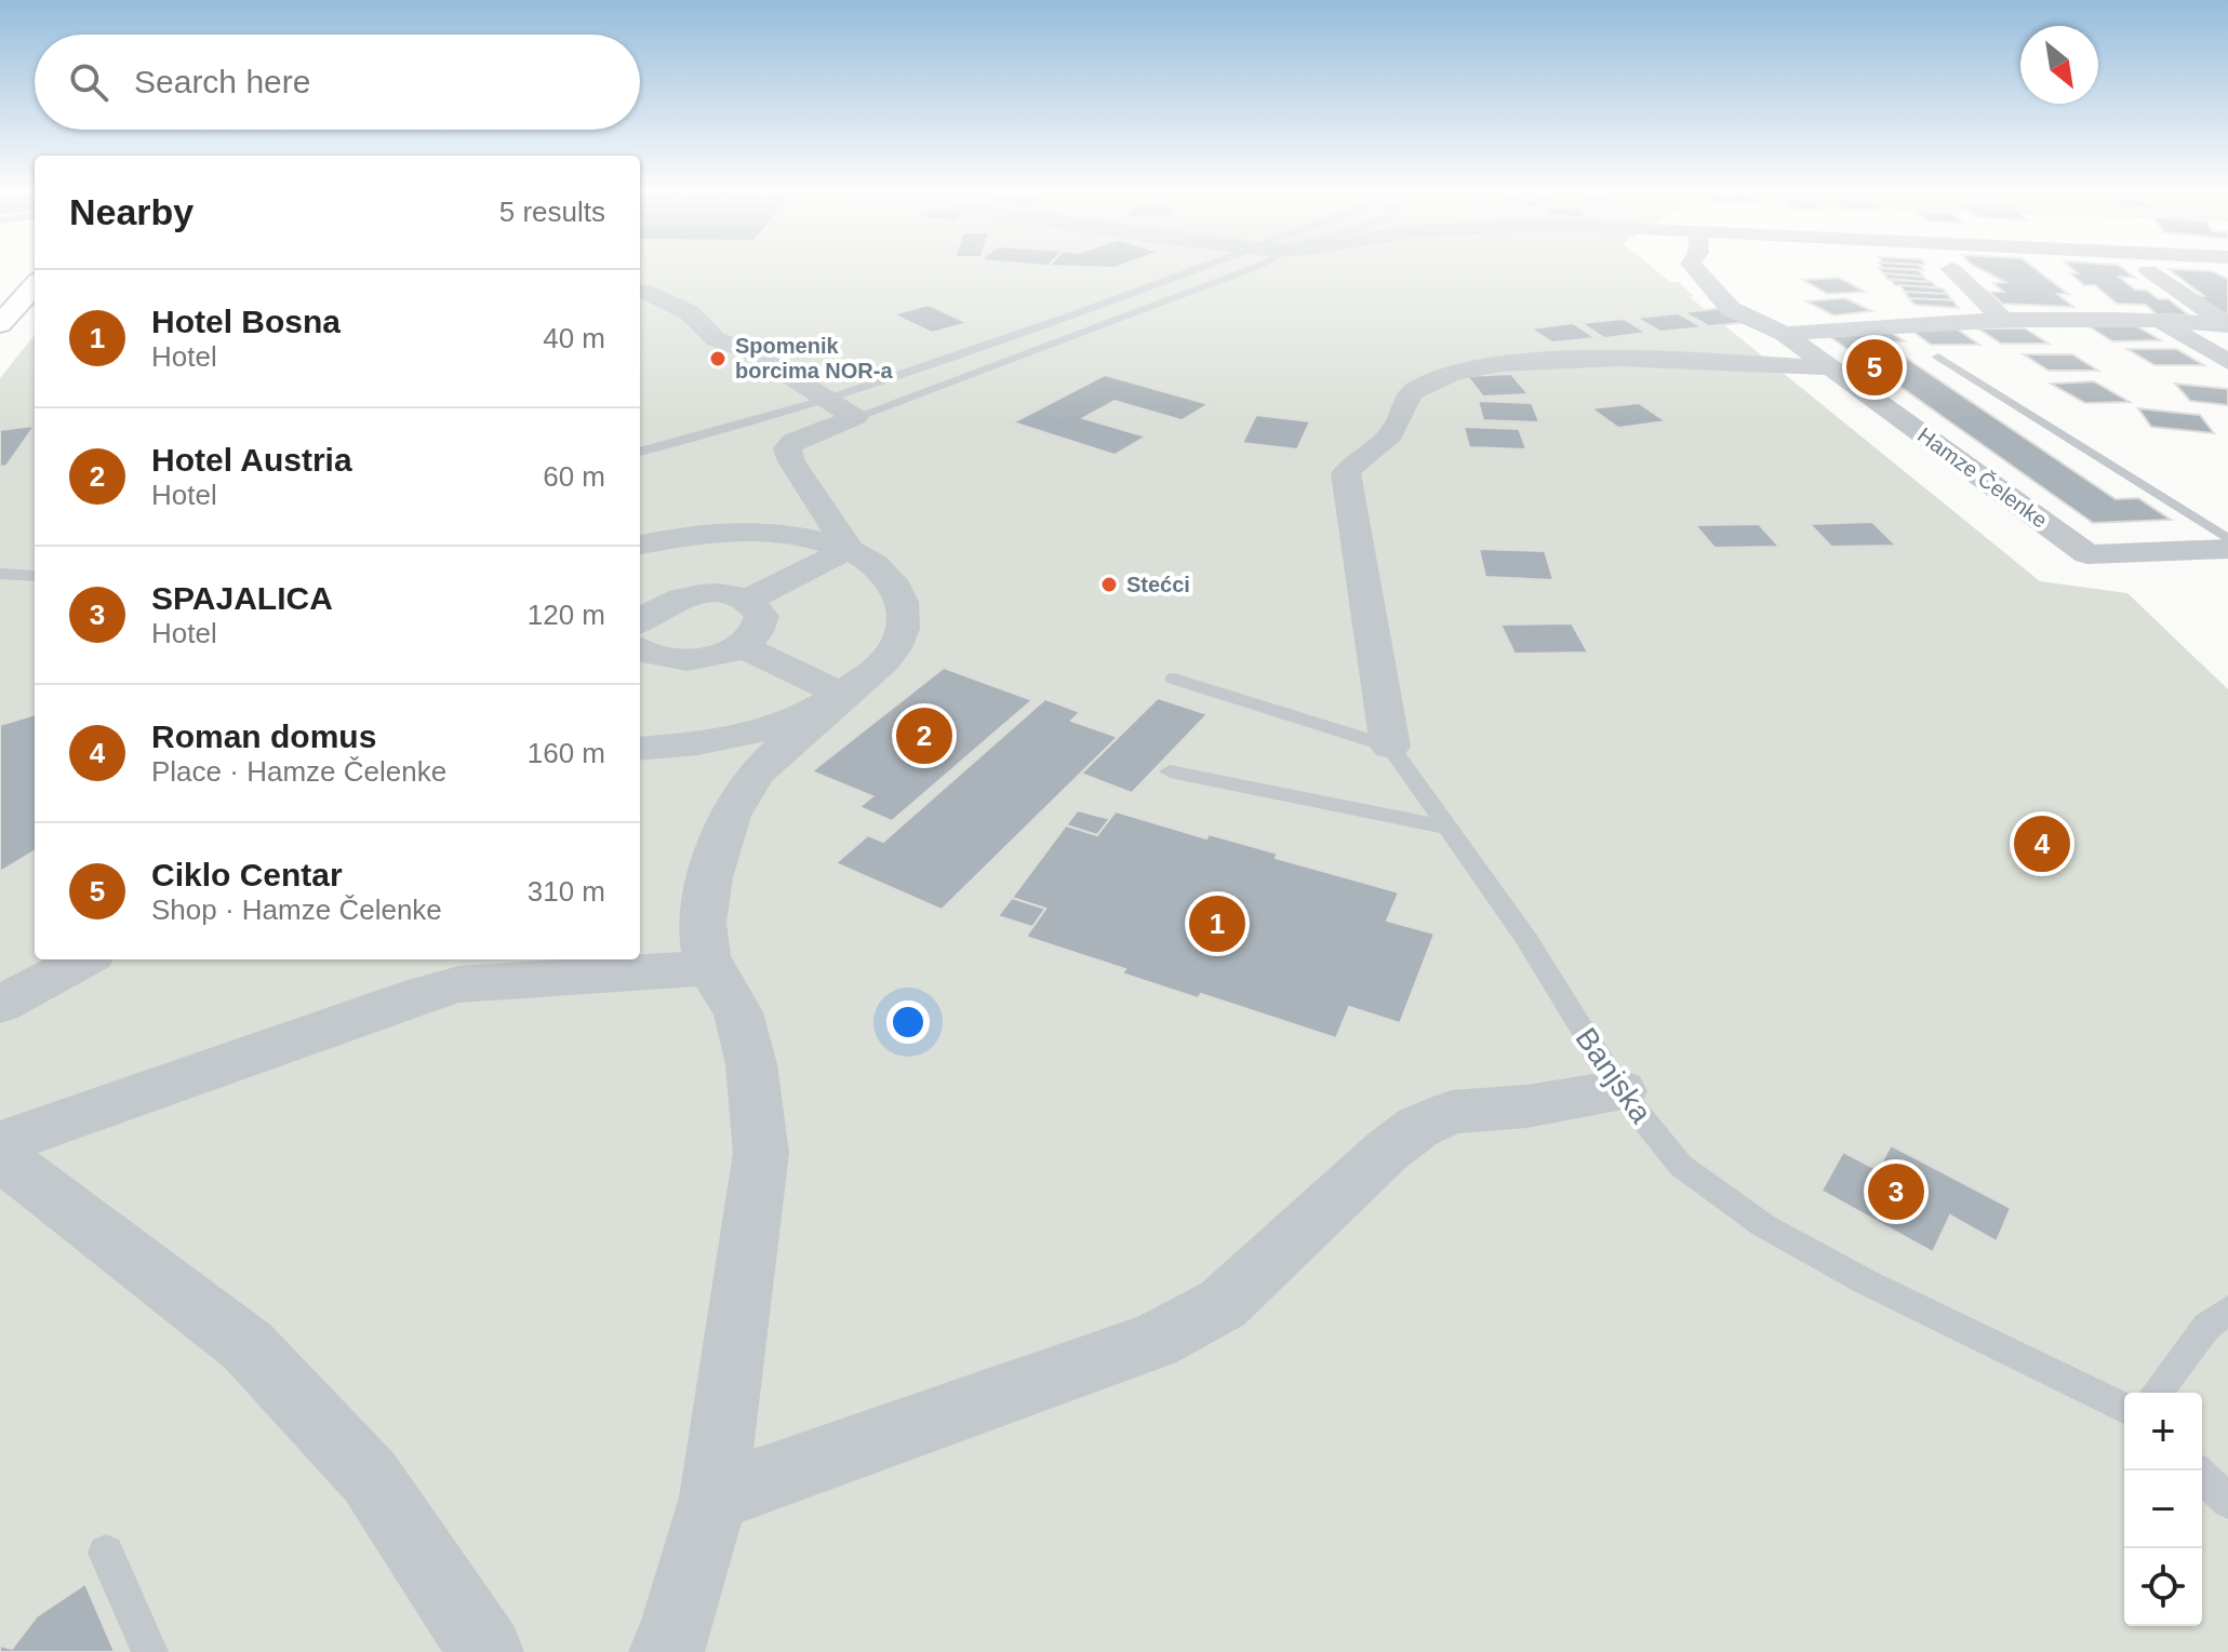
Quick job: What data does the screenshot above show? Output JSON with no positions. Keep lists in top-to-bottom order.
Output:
{
  "streets": {
    "street": ["Hamze Čelenke"],
    "lane": ["Banjska"]
  },
  "places": ["Spomenik borcima NOR-a", "Stećci"],
  "north": "bottom right",
  "page": {
    "search": "Search here",
    "heading": ["Nearby", "5 results"],
    "list": [
      {
        "mark": "1",
        "name": "Hotel Bosna",
        "note": "Hotel",
        "value": "40 m"
      },
      {
        "mark": "2",
        "name": "Hotel Austria",
        "note": "Hotel",
        "value": "60 m"
      },
      {
        "mark": "3",
        "name": "SPAJALICA",
        "note": "Hotel",
        "value": "120 m"
      },
      {
        "mark": "4",
        "name": "Roman domus",
        "note": "Place · Hamze Čelenke",
        "value": "160 m"
      },
      {
        "mark": "5",
        "name": "Ciklo Centar",
        "note": "Shop · Hamze Čelenke",
        "value": "310 m"
      }
    ],
    "pins": [
      "5",
      "2",
      "4",
      "1",
      "3"
    ],
    "map_buttons": ["+", "−"]
  }
}
